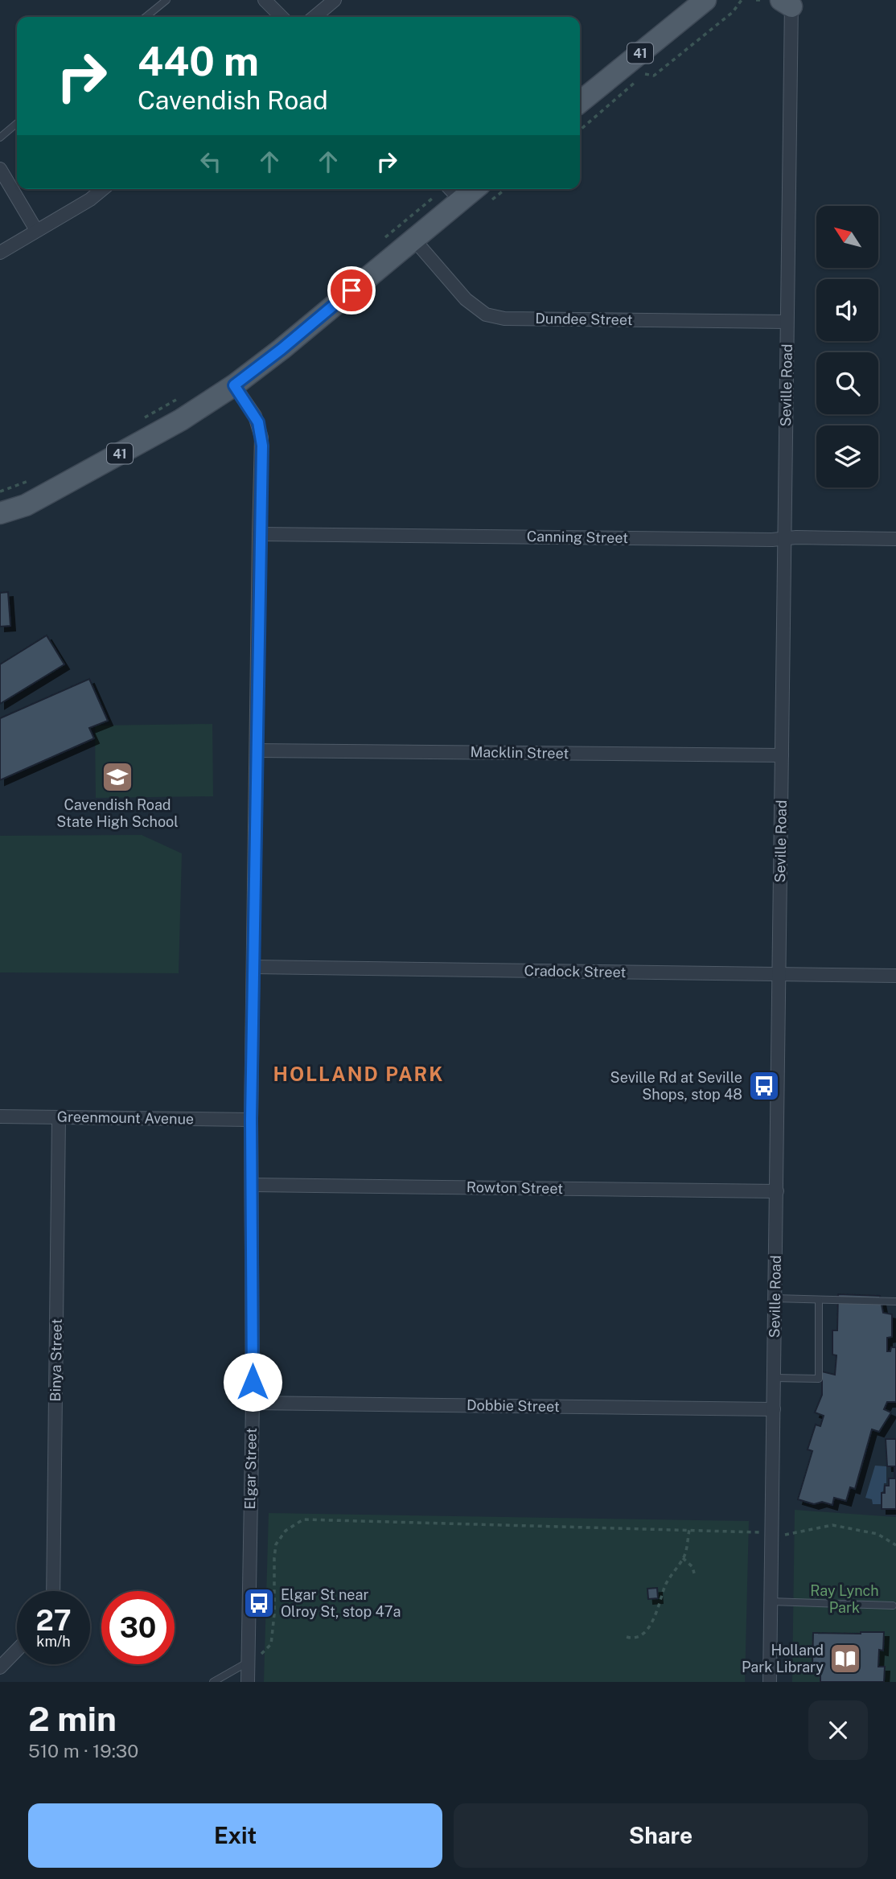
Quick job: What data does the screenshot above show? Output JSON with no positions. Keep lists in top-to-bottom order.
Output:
{
  "streets": {
    "main road": ["41"],
    "street": [
      "Dundee Street",
      "Seville Road",
      "Canning Street",
      "Macklin Street",
      "Cradock Street",
      "Greenmount Avenue",
      "Rowton Street",
      "Binya Street",
      "Dobbie Street",
      "Elgar Street"
    ]
  },
  "crossings": [
    ["41", "Dundee Street"],
    ["41", "Elgar Street"],
    ["Dundee Street", "Seville Road"],
    ["Seville Road", "Canning Street"],
    ["Seville Road", "Macklin Street"],
    ["Seville Road", "Cradock Street"],
    ["Seville Road", "Rowton Street"],
    ["Seville Road", "Dobbie Street"],
    ["Canning Street", "Elgar Street"],
    ["Macklin Street", "Elgar Street"],
    ["Cradock Street", "Elgar Street"],
    ["Greenmount Avenue", "Binya Street"],
    ["Greenmount Avenue", "Elgar Street"],
    ["Rowton Street", "Elgar Street"],
    ["Dobbie Street", "Elgar Street"]
  ],
  "districts": ["HOLLAND PARK"],
  "parks": ["Ray Lynch Park"],
  "places": {
    "school or university": ["Cavendish Road State High School"],
    "bus stop": ["Seville Rd at Seville Shops, stop 48", "Elgar St near Olroy St, stop 47a"],
    "library": ["Holland Park Library"]
  },
  "north": "top left",
  "page": {
    "turn": ["440 m", "Cavendish Road"],
    "speed": "27 km/h",
    "limit": "30",
    "heading": ["2 min", "510 m · 19:30"],
    "buttons": ["Exit", "Share"]
  }
}
